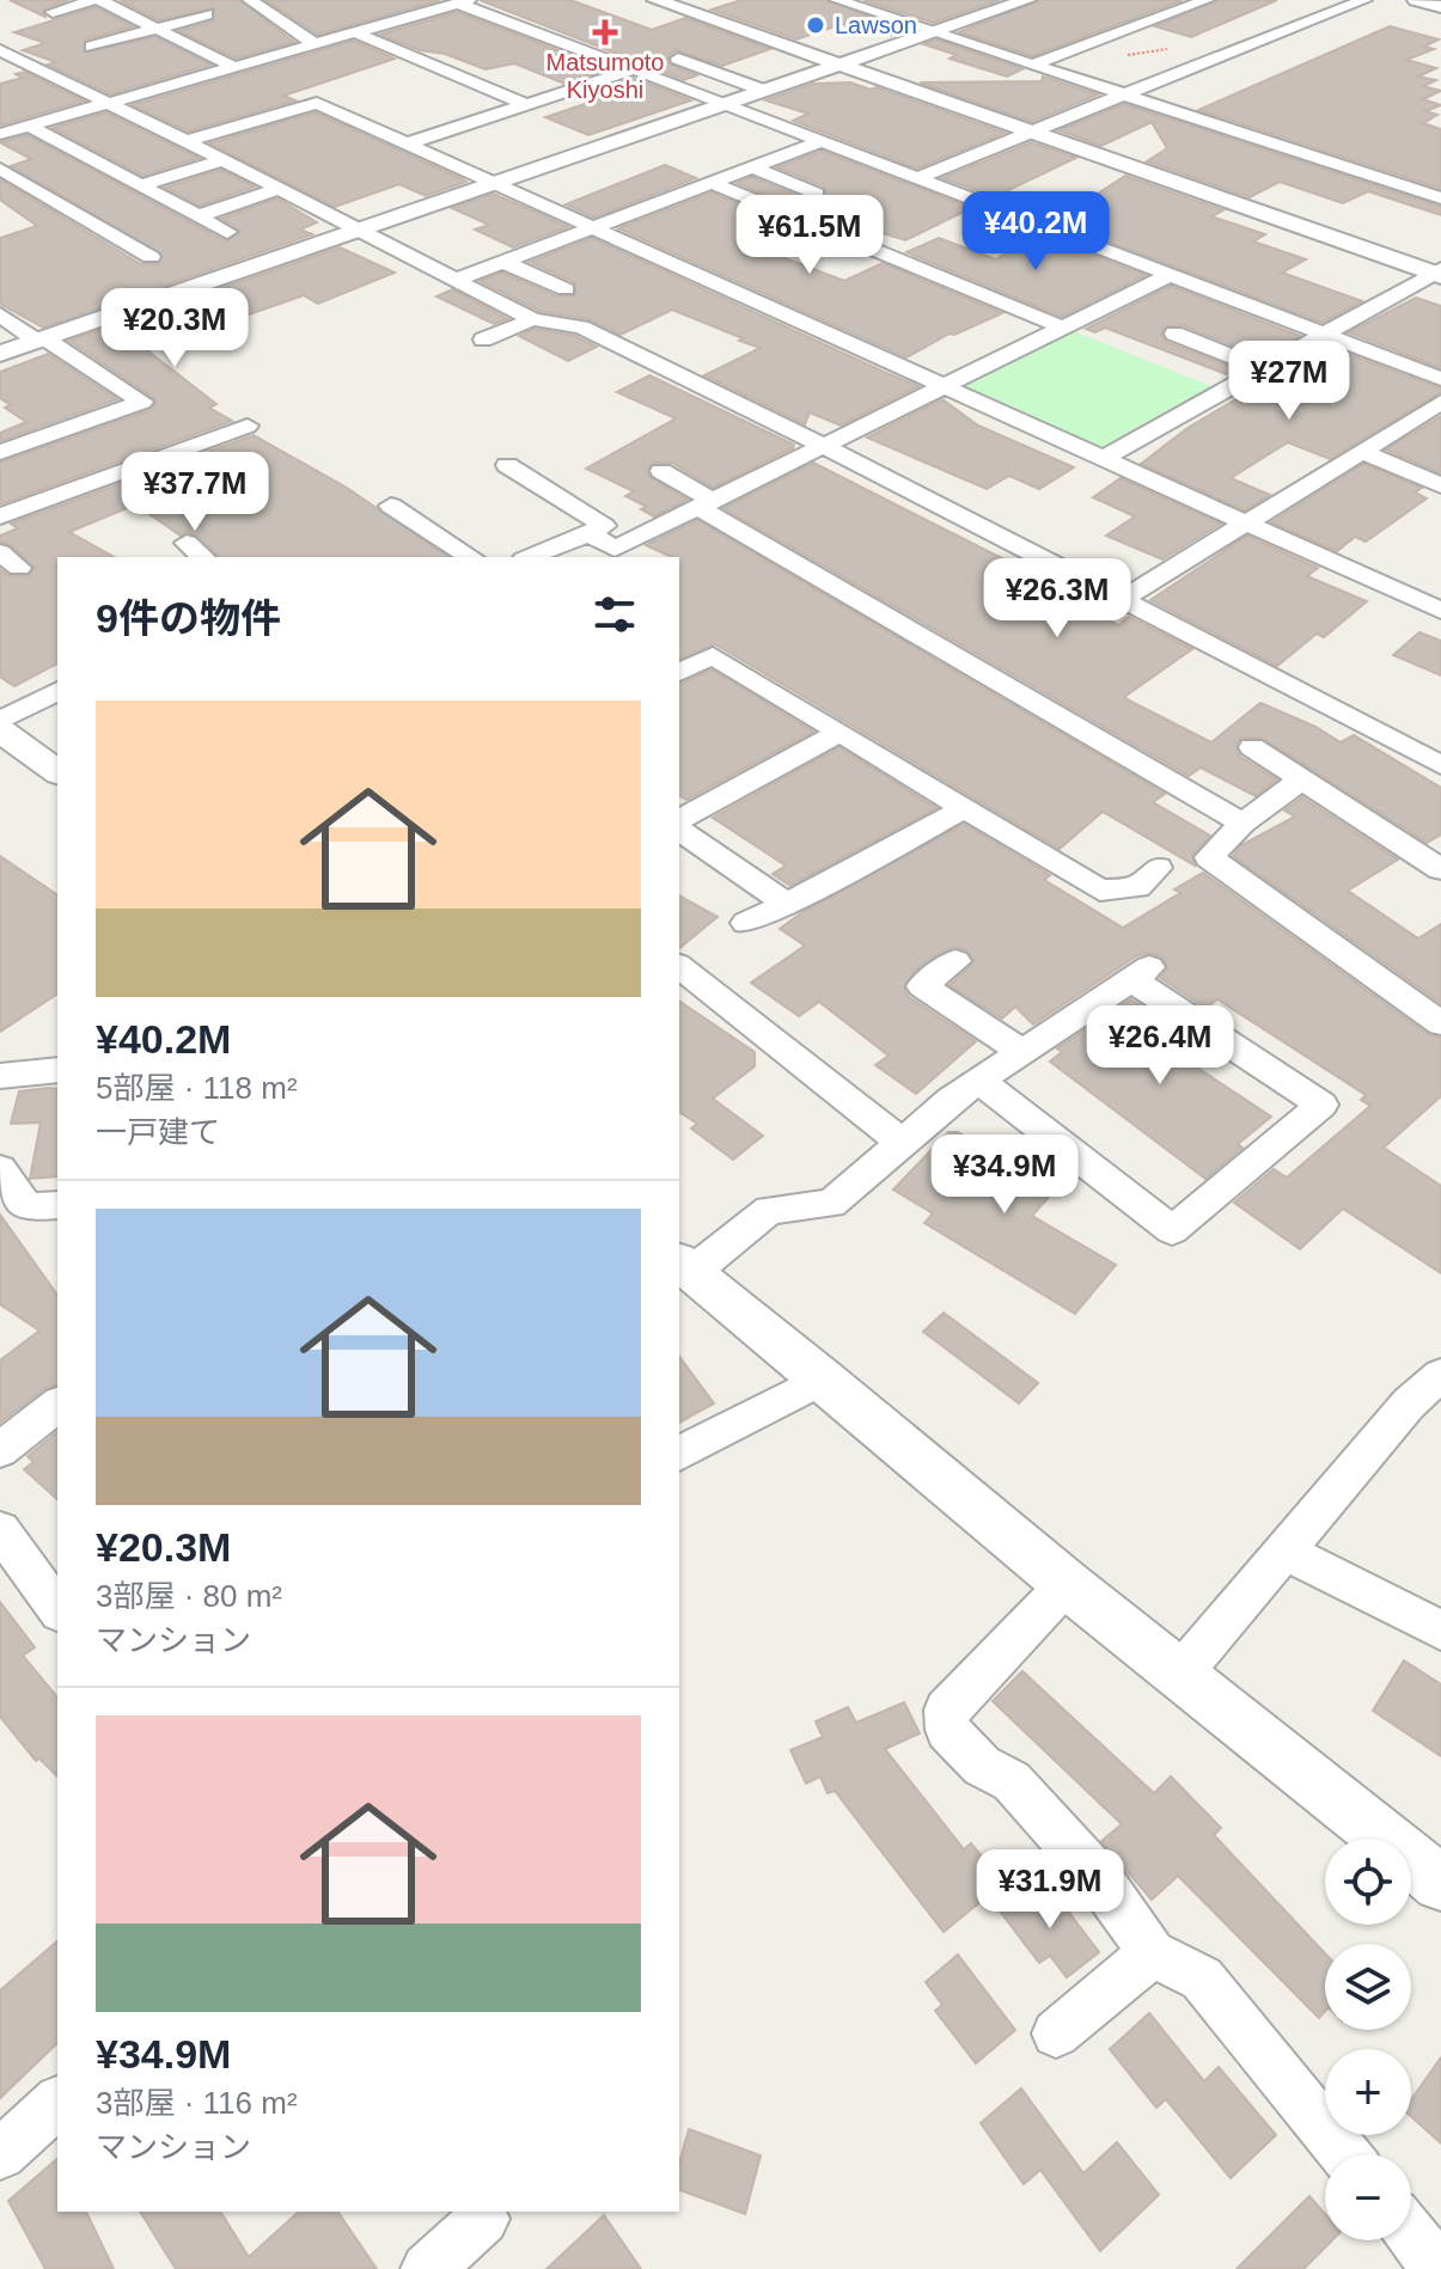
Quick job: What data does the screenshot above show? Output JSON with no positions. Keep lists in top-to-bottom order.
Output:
{
  "places": {
    "other": ["Lawson"],
    "health": ["Matsumoto Kiyoshi"]
  },
  "page": {
    "price": [
      "¥40.2M",
      "¥61.5M",
      "¥20.3M",
      "¥27M",
      "¥37.7M",
      "¥26.3M",
      "¥26.4M",
      "¥34.9M",
      "¥31.9M"
    ],
    "heading": "9件の物件",
    "list": [
      {
        "name": "¥40.2M",
        "note": "5部屋 · 118 m² · 一戸建て"
      },
      {
        "name": "¥20.3M",
        "note": "3部屋 · 80 m² · マンション"
      },
      {
        "name": "¥34.9M",
        "note": "3部屋 · 116 m² · マンション"
      }
    ],
    "map_buttons": ["+", "−"]
  }
}
